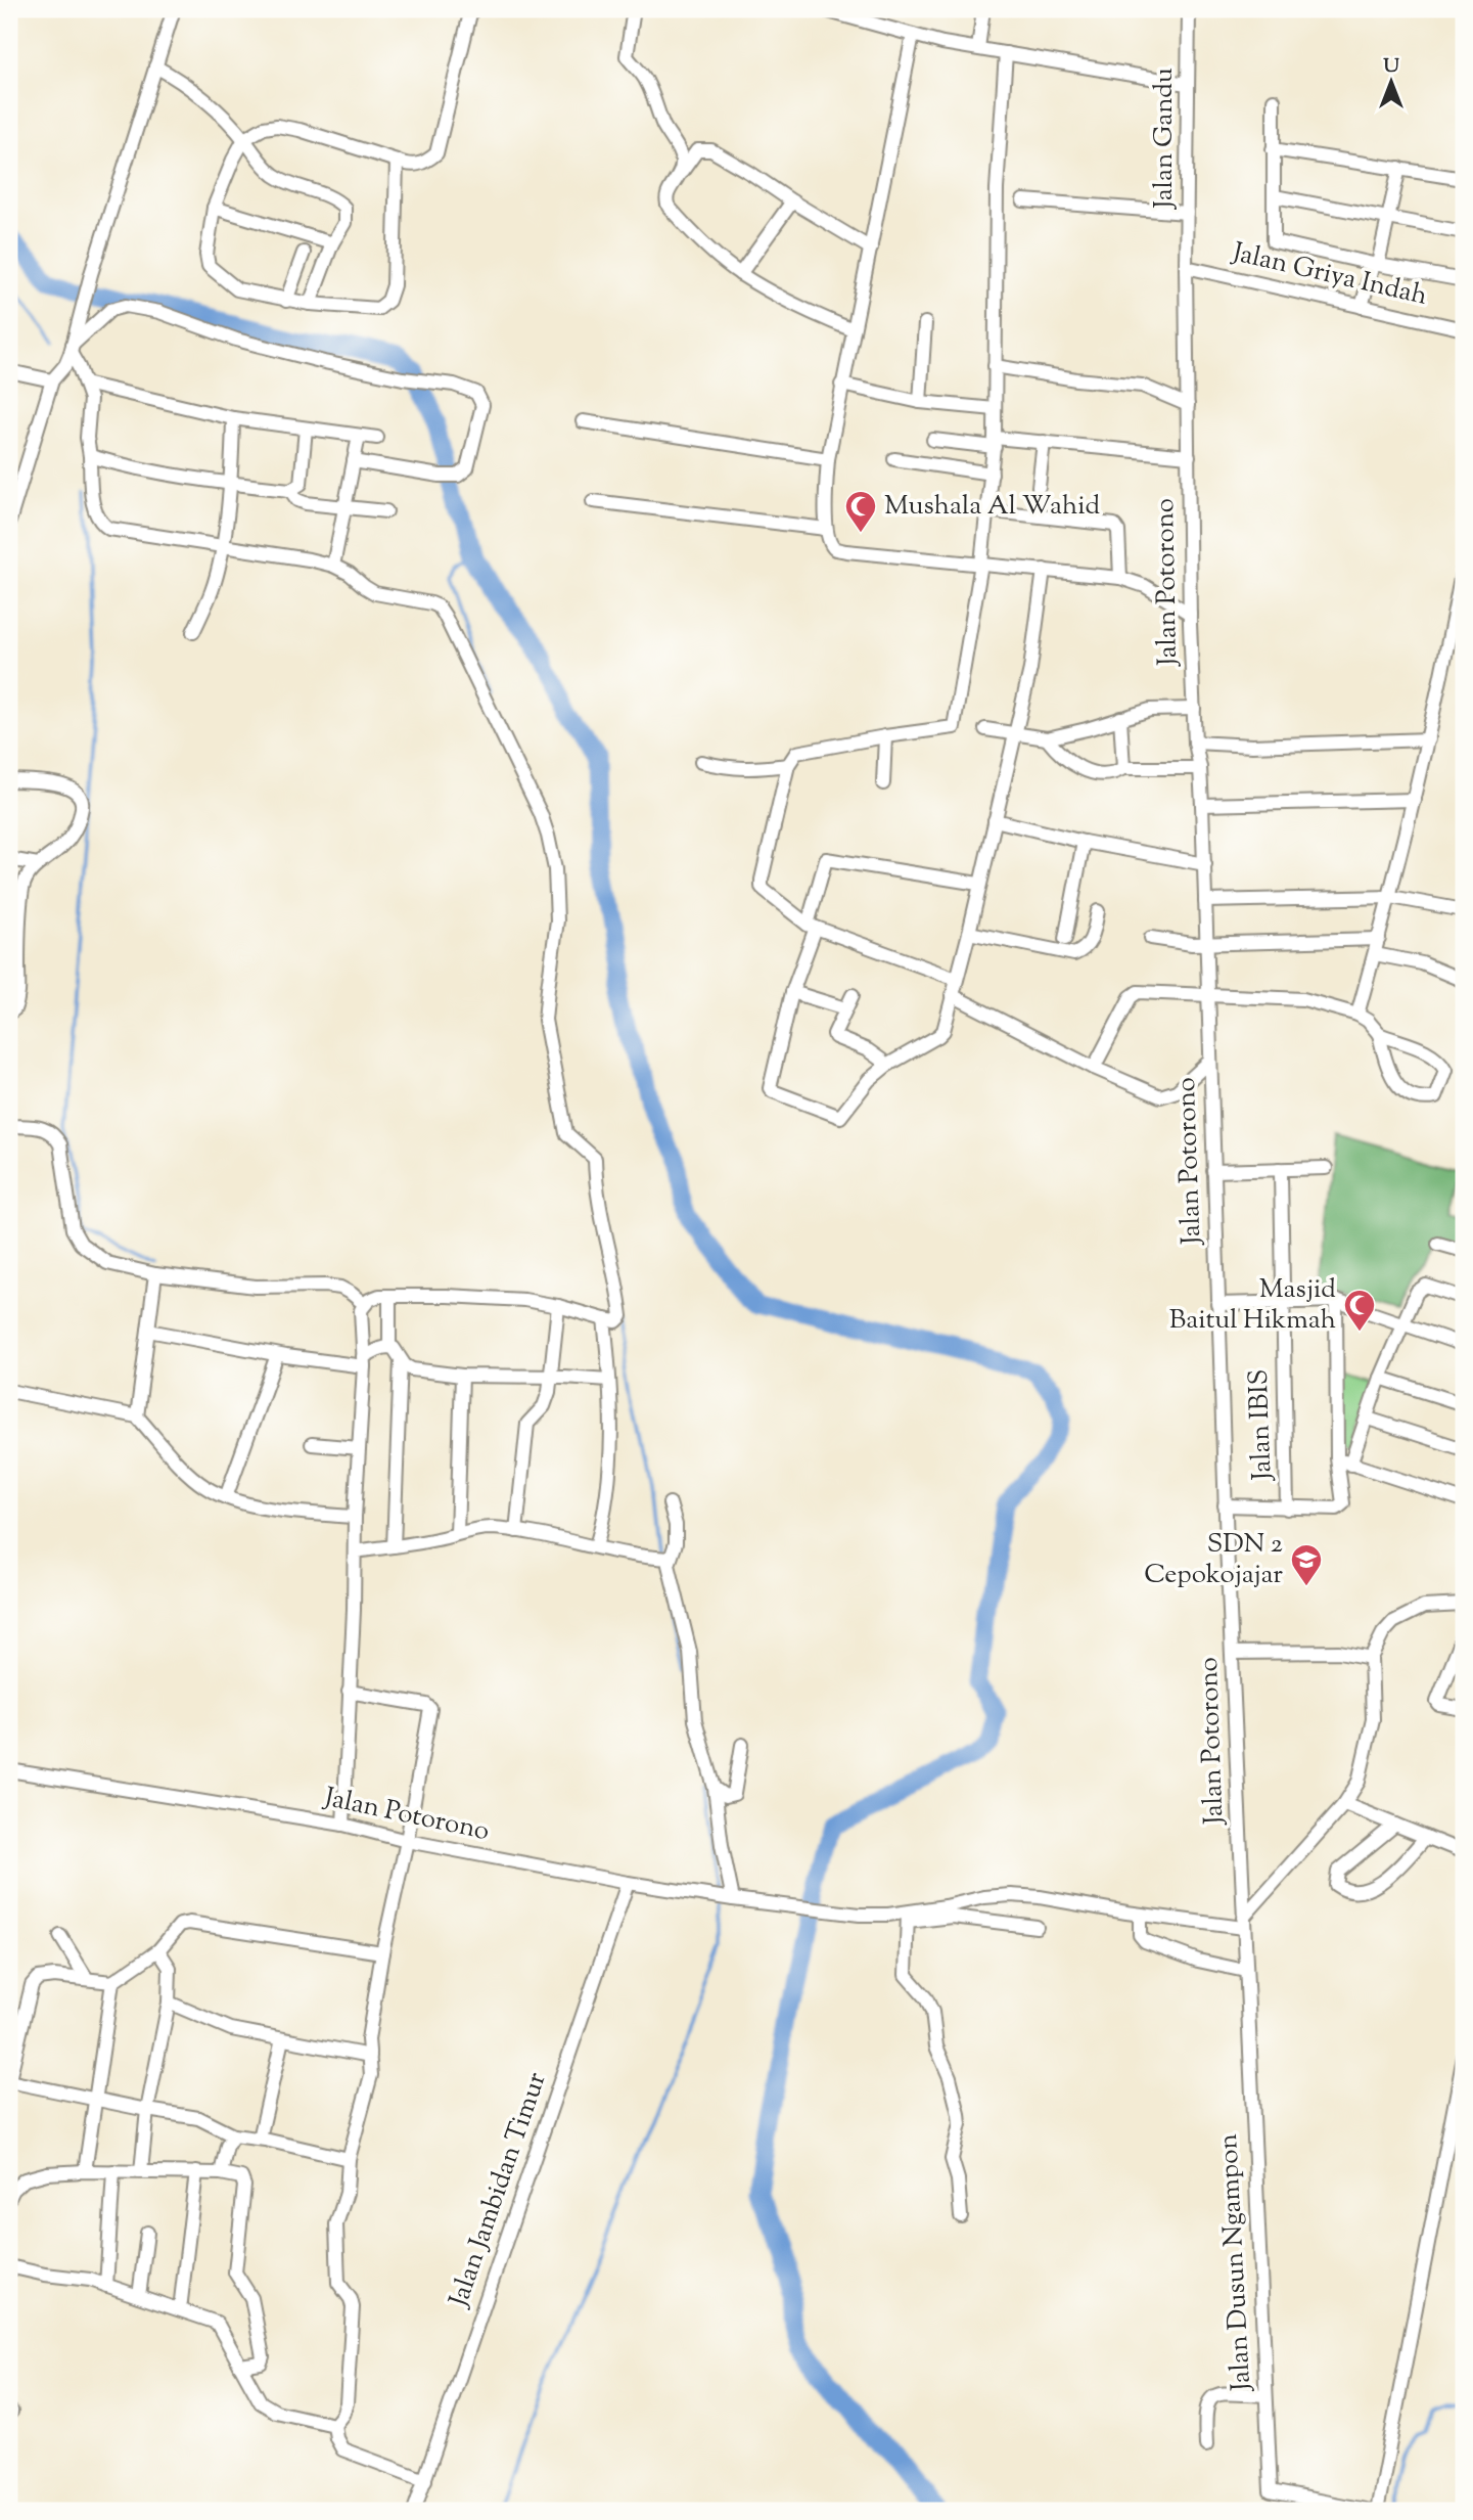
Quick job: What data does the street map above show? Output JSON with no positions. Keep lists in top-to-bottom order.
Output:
{
  "streets": {
    "street": [
      "Jalan Gandu",
      "Jalan Griya Indah",
      "Jalan Potorono",
      "Jalan IBIS",
      "Jalan Jambidan Timur",
      "Jalan Dusun Ngampon"
    ]
  },
  "crossings": [
    ["Jalan Gandu", "Jalan Griya Indah"],
    ["Jalan Gandu", "Jalan Potorono"],
    ["Jalan Griya Indah", "Jalan Potorono"],
    ["Jalan Potorono", "Jalan Jambidan Timur"],
    ["Jalan Potorono", "Jalan Dusun Ngampon"]
  ],
  "places": {
    "mosque": ["Mushala Al Wahid", "Masjid Baitul Hikmah"],
    "school or university": ["SDN 2 Cepokojajar"]
  },
  "north": "top"
}
